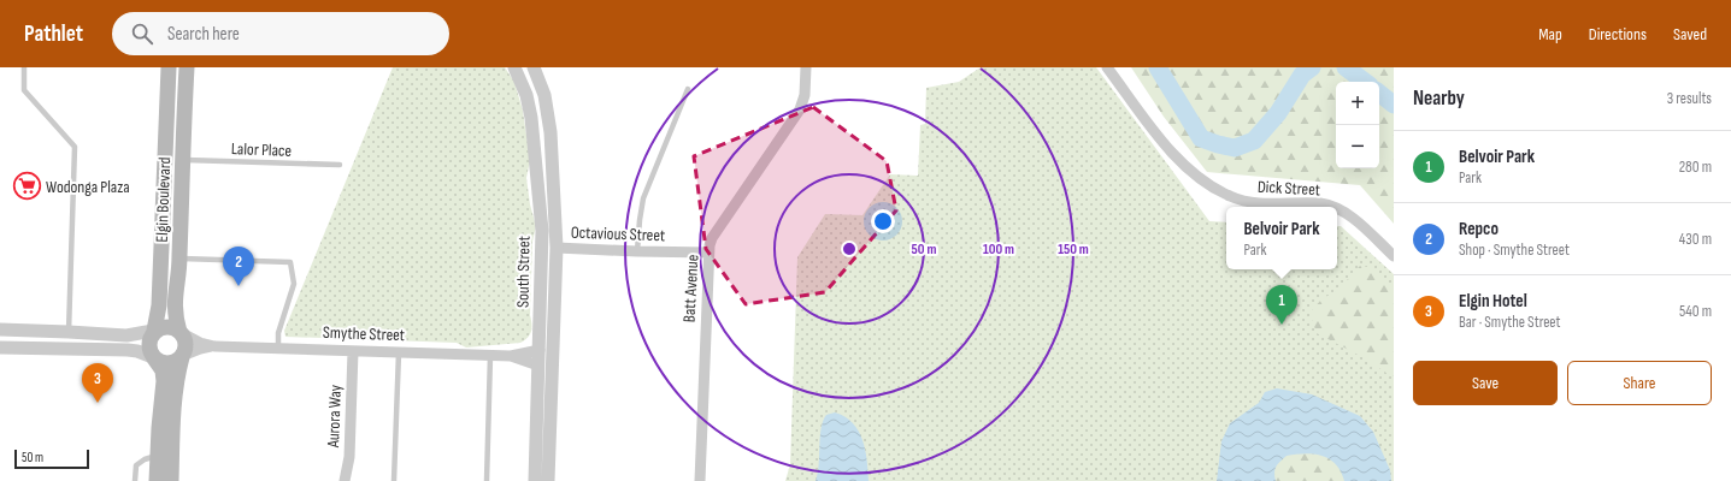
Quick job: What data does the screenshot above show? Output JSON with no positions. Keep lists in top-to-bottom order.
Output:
{
  "streets": {
    "main road": ["Elgin Boulevard"],
    "street": [
      "Dick Street",
      "Octavious Street",
      "South Street",
      "Batt Avenue",
      "Smythe Street",
      "Aurora Way"
    ],
    "lane": ["Lalor Place"]
  },
  "crossings": [
    ["Lalor Place", "Elgin Boulevard"],
    ["Elgin Boulevard", "Smythe Street"],
    ["Octavious Street", "South Street"],
    ["Octavious Street", "Batt Avenue"],
    ["South Street", "Smythe Street"],
    ["Smythe Street", "Aurora Way"]
  ],
  "places": {
    "supermarket": ["Wodonga Plaza"]
  },
  "scale_bar": "50 m",
  "page": {
    "header": "Pathlet",
    "search": "Search here",
    "nav": ["Map", "Directions", "Saved"],
    "heading": ["Nearby", "3 results"],
    "map_buttons": ["+", "−"],
    "list": [
      {
        "mark": "1",
        "name": "Belvoir Park",
        "note": "Park",
        "value": "280 m"
      },
      {
        "mark": "2",
        "name": "Repco",
        "note": "Shop · Smythe Street",
        "value": "430 m"
      },
      {
        "mark": "3",
        "name": "Elgin Hotel",
        "note": "Bar · Smythe Street",
        "value": "540 m"
      }
    ],
    "popup": ["Belvoir Park", "Park"],
    "pins": ["2", "1", "3"],
    "buttons": ["Save", "Share"],
    "scale": "50 m"
  },
  "rings": ["50 m", "100 m", "150 m"]
}
